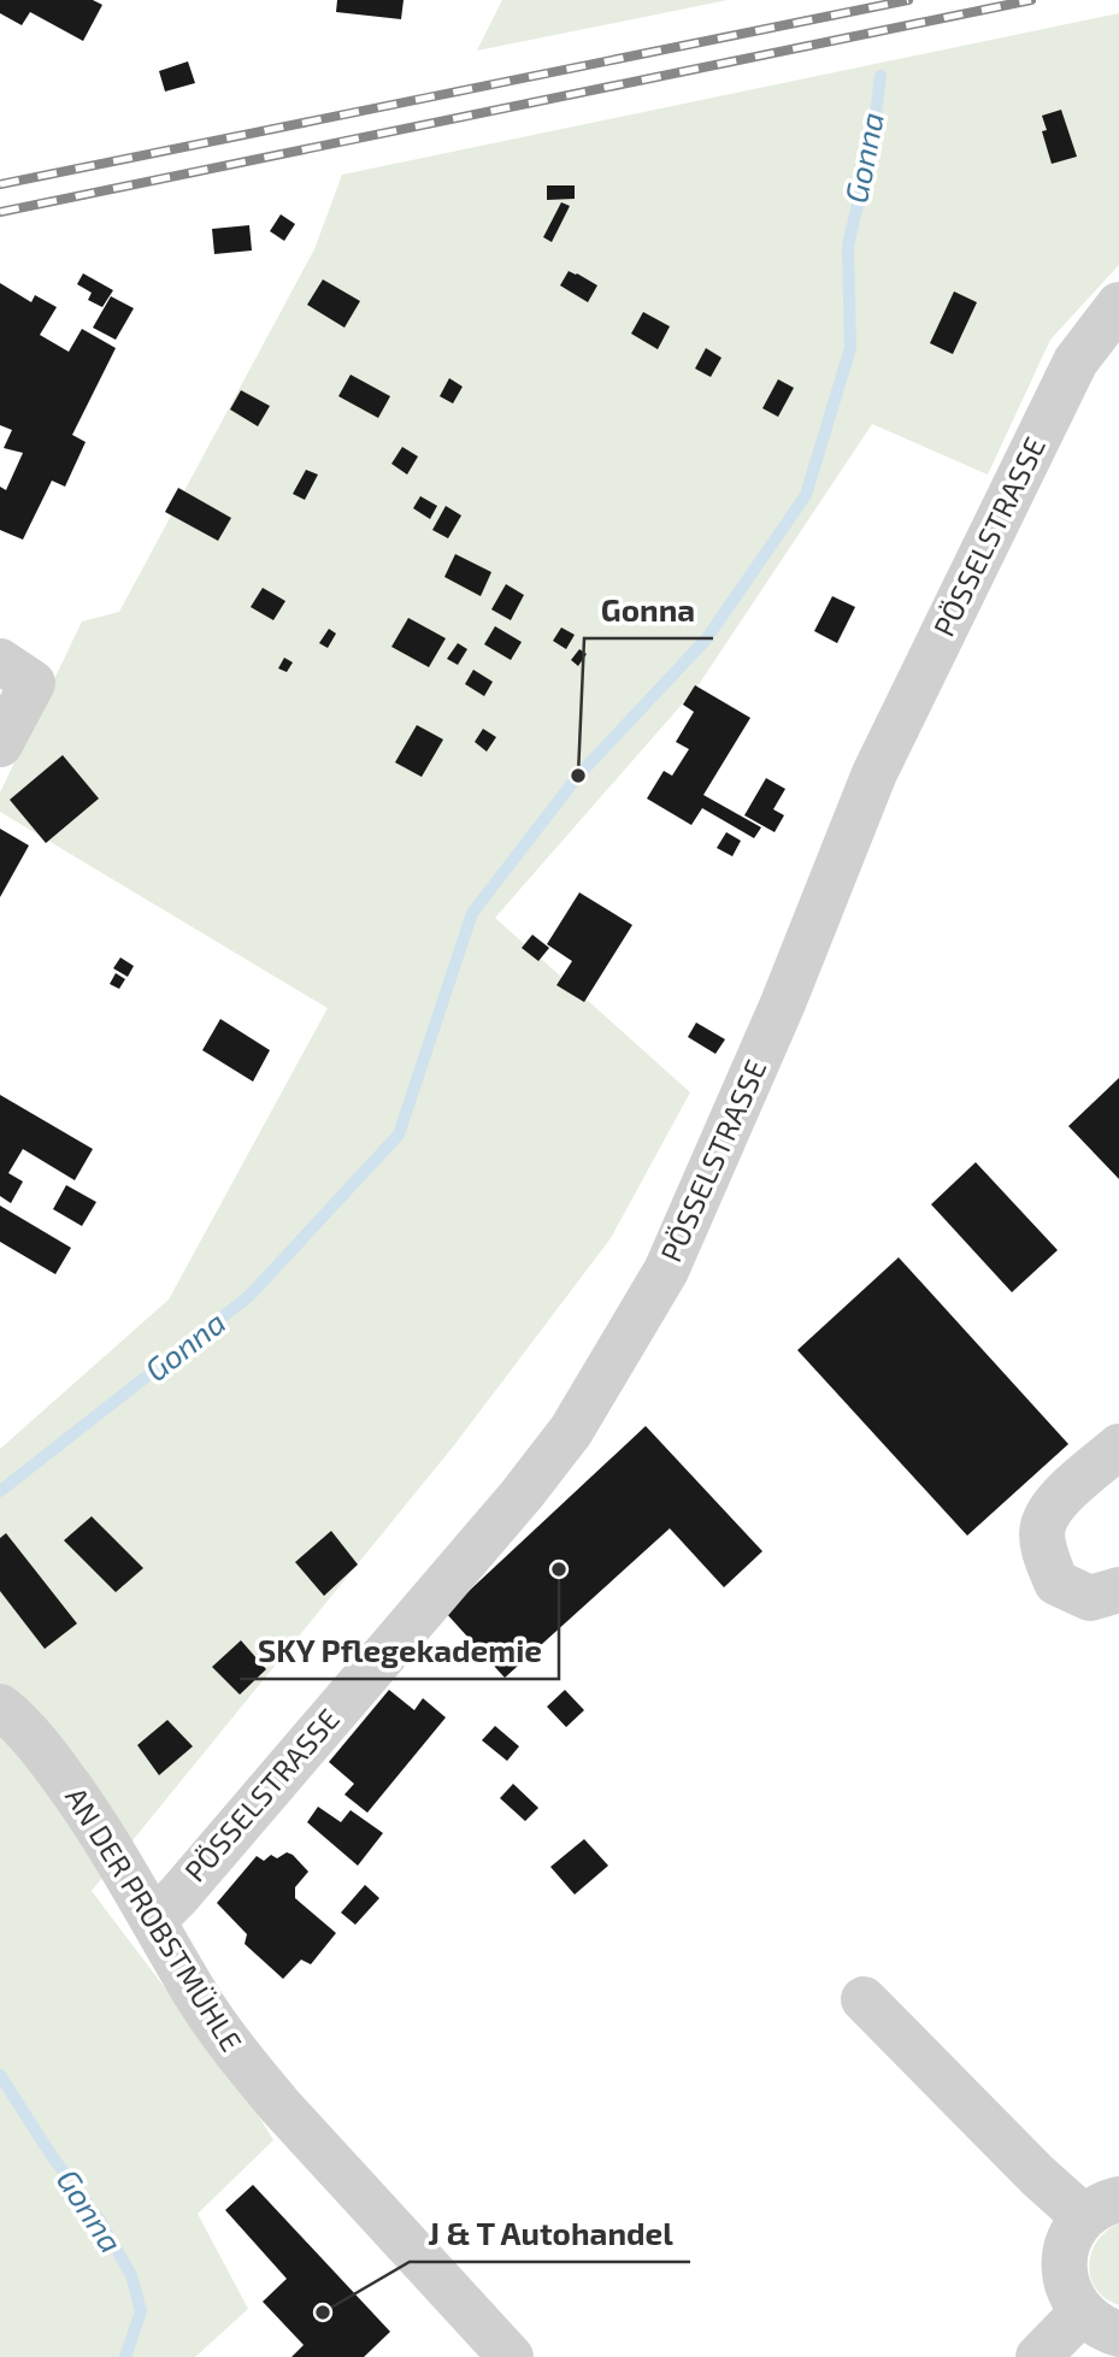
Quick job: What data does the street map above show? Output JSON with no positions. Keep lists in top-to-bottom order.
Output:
{
  "streets": {
    "street": ["PÖSSELSTRASSE", "AN DER PROBSTMÜHLE"]
  },
  "crossings": [
    ["PÖSSELSTRASSE", "AN DER PROBSTMÜHLE"]
  ],
  "water": ["Gonna"],
  "places": ["Gonna", "SKY Pflegekademie", "J & T Autohandel"]
}
